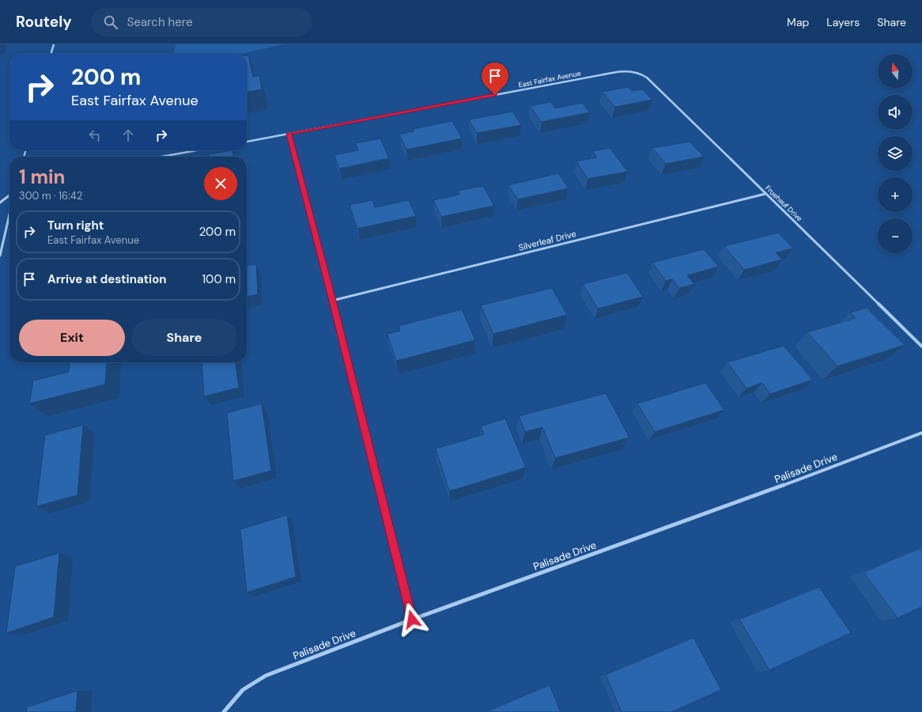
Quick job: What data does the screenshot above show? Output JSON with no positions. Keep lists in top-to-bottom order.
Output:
{
  "streets": {
    "street": [
      "East Fairfax Avenue",
      "Fruehauf Drive",
      "Silverleaf Drive",
      "Palisade Drive"
    ]
  },
  "crossings": [
    ["East Fairfax Avenue", "Fruehauf Drive"],
    ["Fruehauf Drive", "Silverleaf Drive"]
  ],
  "north": "top",
  "page": {
    "header": "Routely",
    "search": "Search here",
    "nav": ["Map", "Layers", "Share"],
    "map_buttons": ["+", "−"],
    "turn": ["200 m", "East Fairfax Avenue"],
    "heading": ["1 min", "300 m · 16:42"],
    "list": [
      {
        "name": "Turn right",
        "note": "East Fairfax Avenue",
        "value": "200 m"
      },
      {
        "name": "Arrive at destination",
        "value": "100 m"
      }
    ],
    "buttons": ["Exit", "Share"]
  }
}
